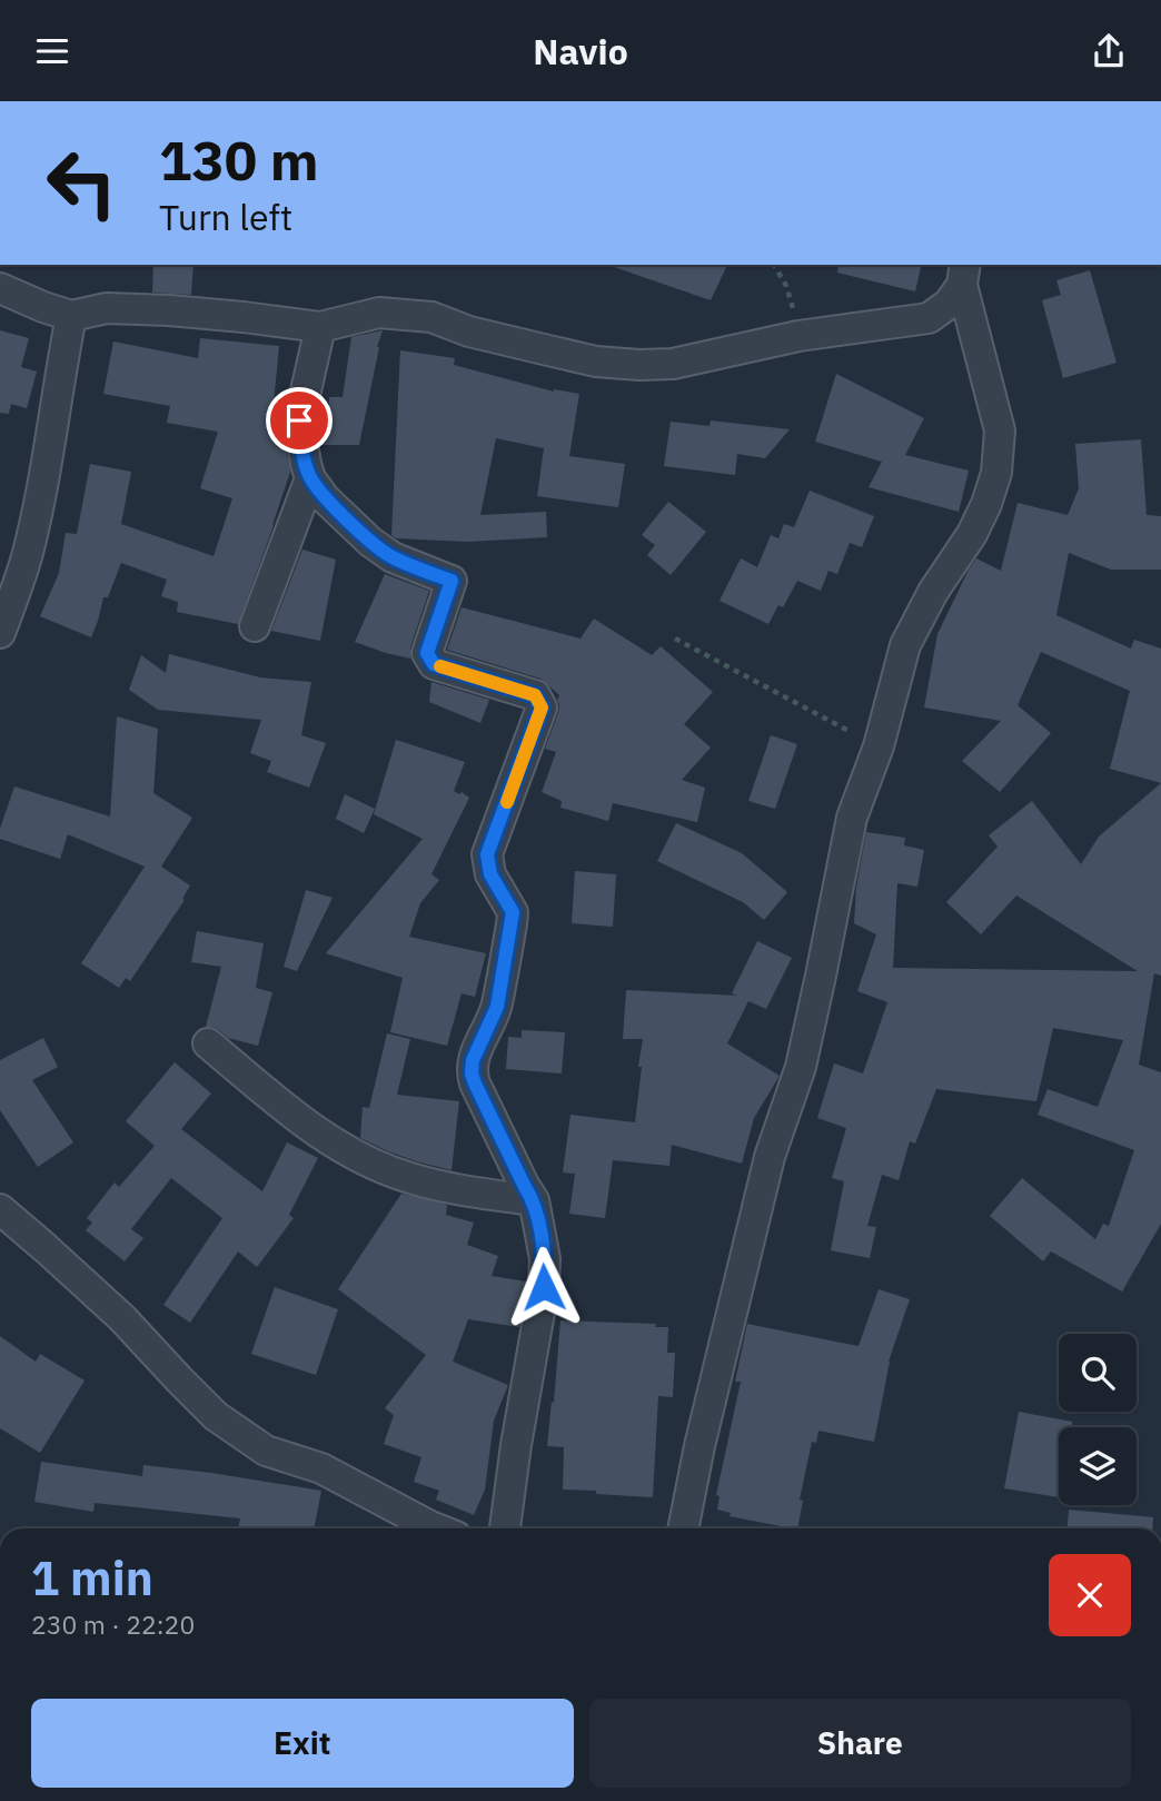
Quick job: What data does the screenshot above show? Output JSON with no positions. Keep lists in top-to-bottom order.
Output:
{
  "page": {
    "header": "Navio",
    "turn": ["130 m", "Turn left"],
    "heading": ["1 min", "230 m · 22:20"],
    "buttons": ["Exit", "Share"]
  }
}
